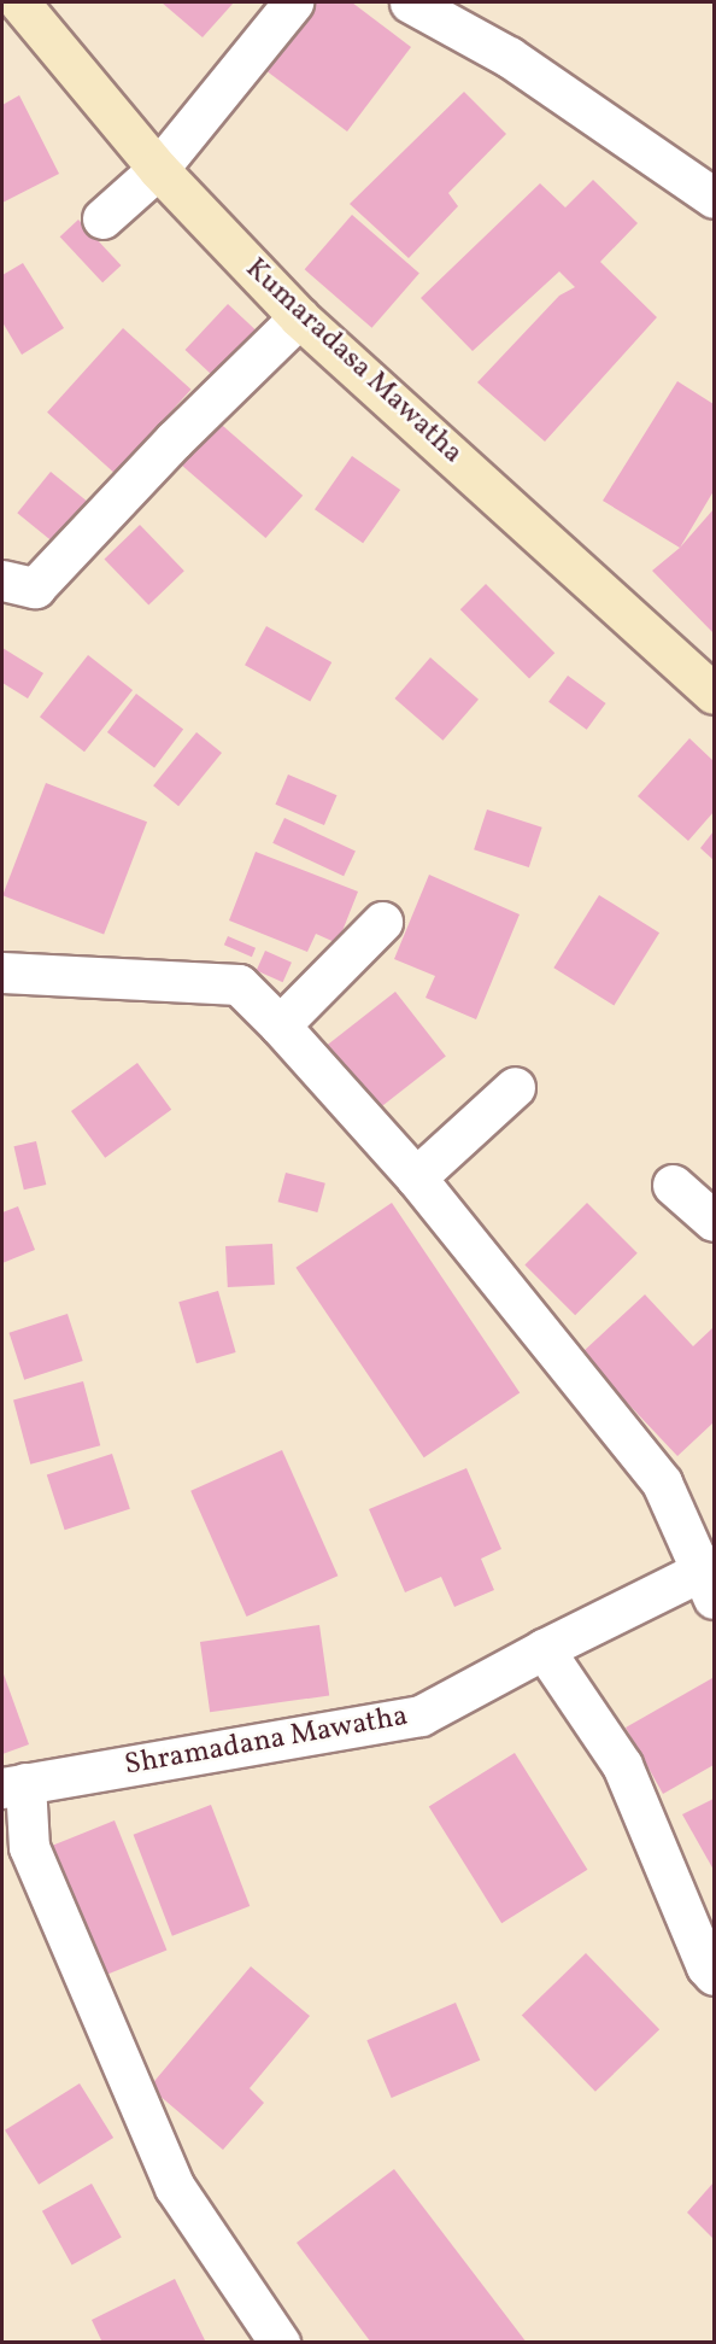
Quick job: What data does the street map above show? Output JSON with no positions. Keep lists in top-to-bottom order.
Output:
{
  "streets": {
    "main road": ["Kumaradasa Mawatha"],
    "street": ["Shramadana Mawatha"]
  }
}
